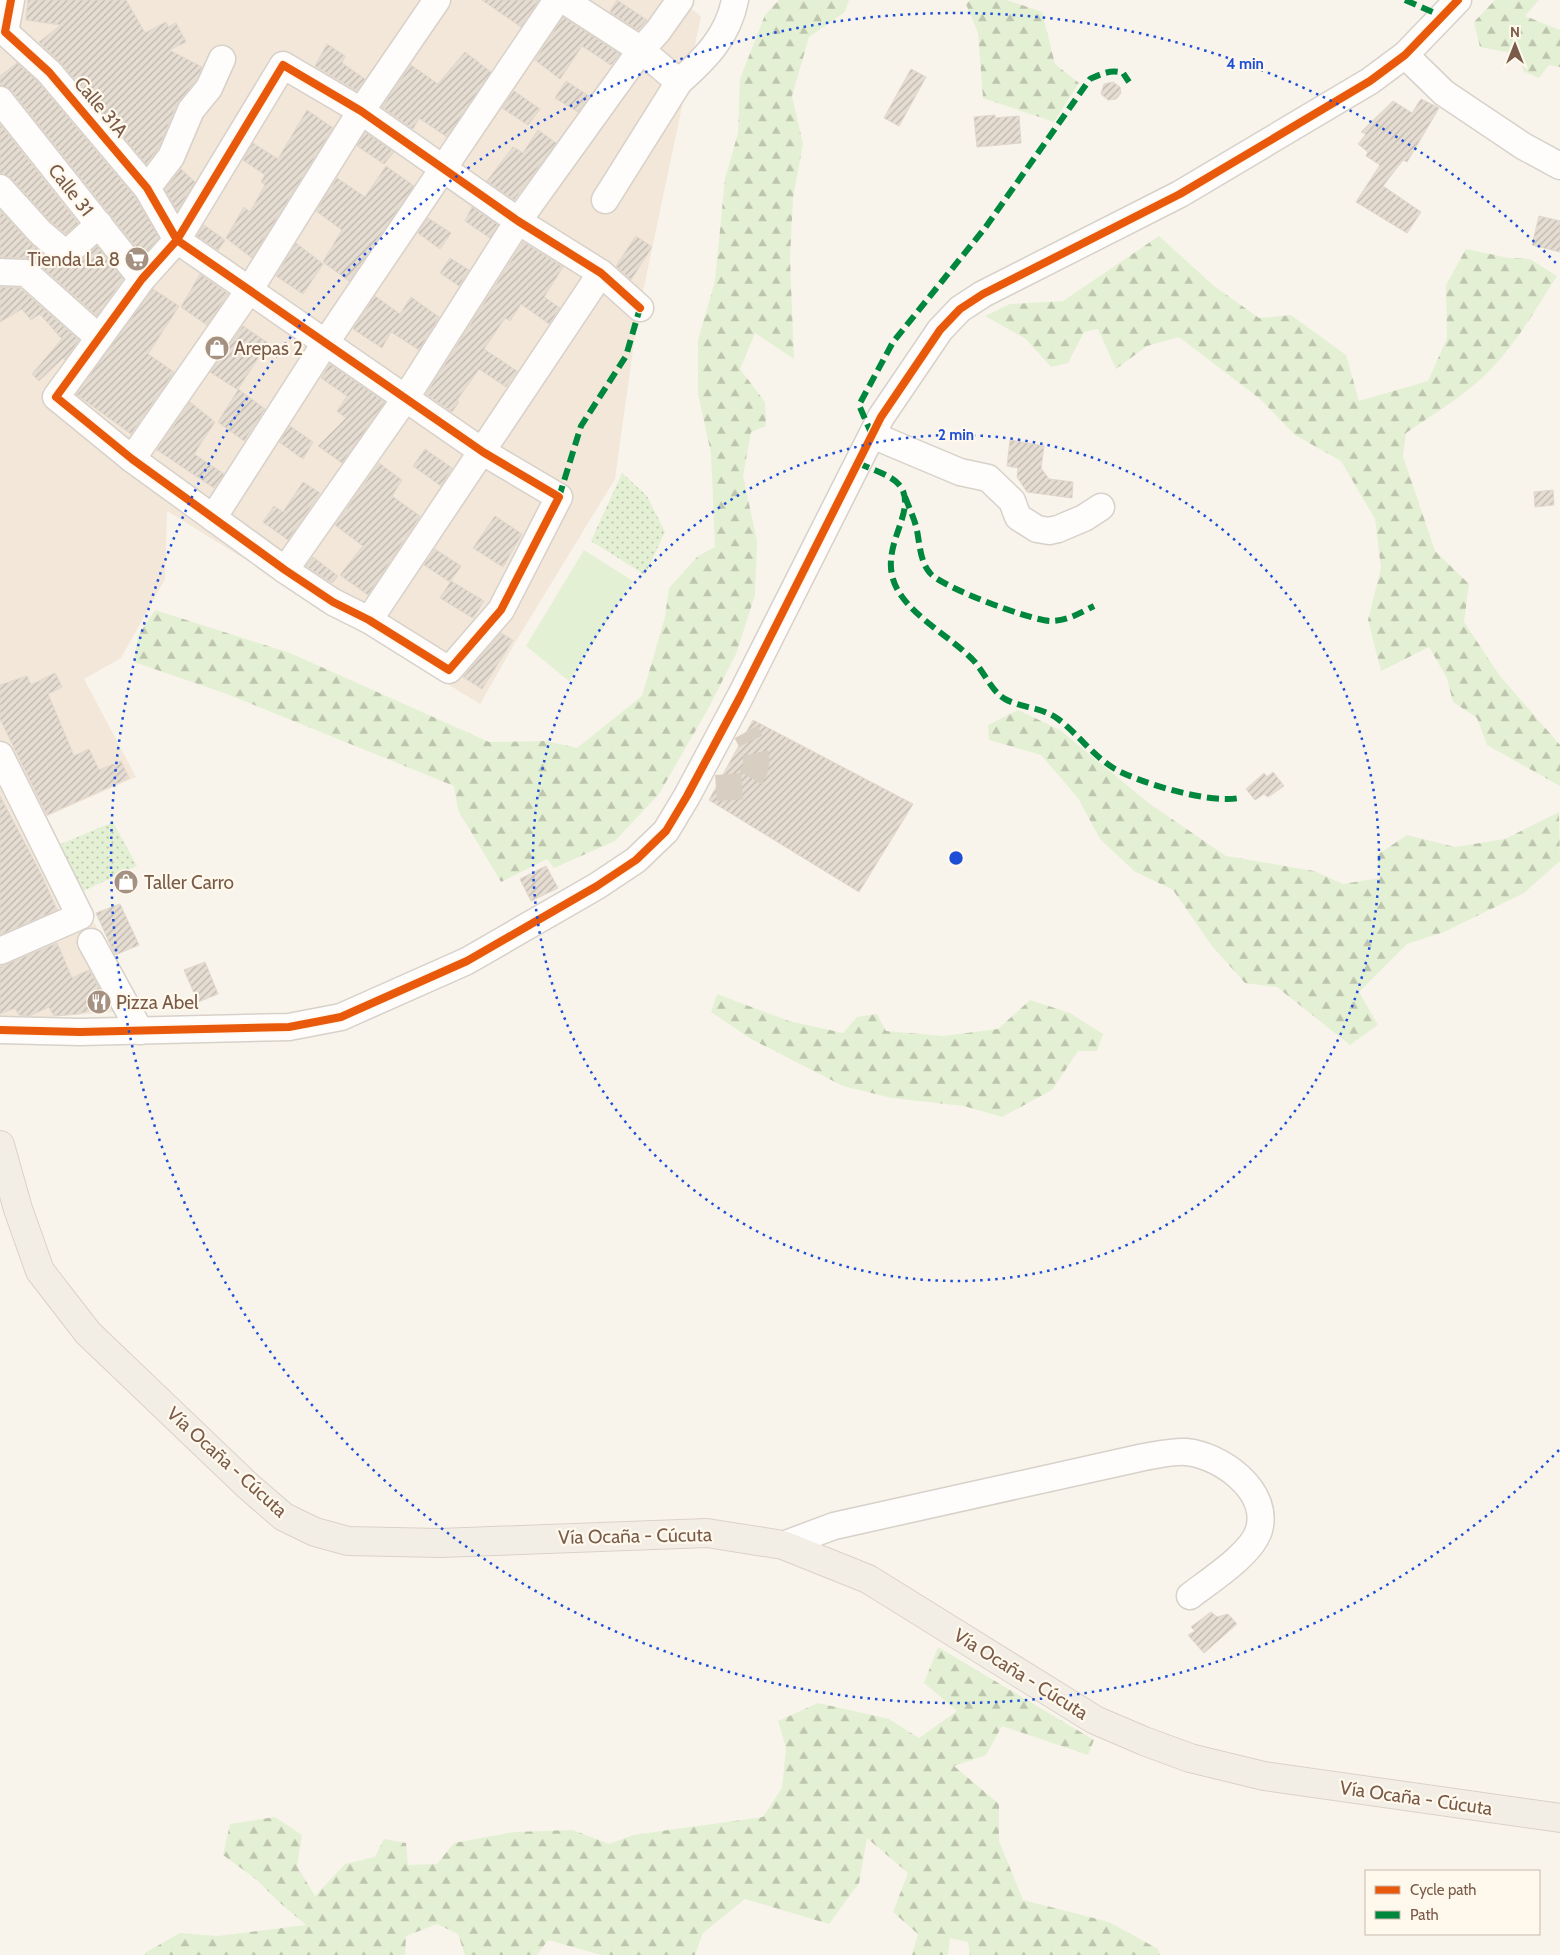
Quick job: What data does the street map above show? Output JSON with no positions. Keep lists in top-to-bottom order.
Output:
{
  "streets": {
    "main road": ["Vía Ocaña - Cúcuta"],
    "street": ["Calle 31A", "Calle 31"]
  },
  "places": {
    "supermarket": ["Tienda La 8"],
    "shop": ["Arepas 2", "Taller Carro"],
    "restaurant": ["Pizza Abel"]
  },
  "legend": ["Cycle path", "Path"],
  "north": "top",
  "rings": ["4 min", "2 min"]
}
